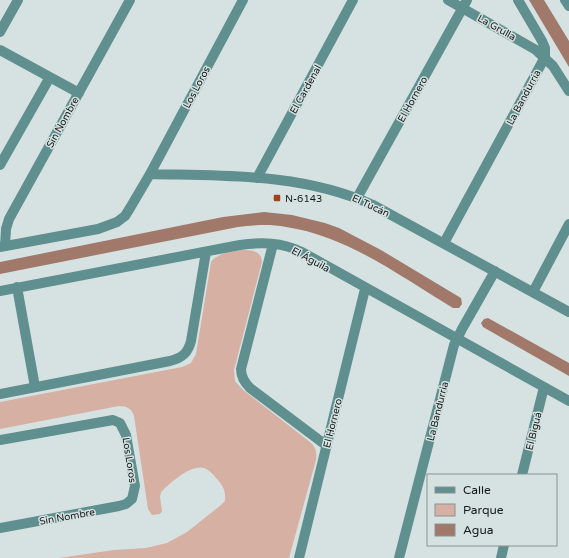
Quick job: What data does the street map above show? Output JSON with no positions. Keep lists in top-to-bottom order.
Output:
{
  "streets": {
    "street": [
      "La Grulla",
      "Los Loros",
      "El Cardenal",
      "La Bandurria",
      "El Hornero",
      "Sin Nombre",
      "El Tucán",
      "El Águila",
      "El Biguá"
    ]
  },
  "crossings": [
    ["La Grulla", "La Bandurria"],
    ["La Grulla", "El Hornero"],
    ["Los Loros", "Sin Nombre"],
    ["Los Loros", "El Tucán"],
    ["El Cardenal", "El Tucán"],
    ["La Bandurria", "El Tucán"],
    ["La Bandurria", "El Águila"],
    ["El Hornero", "El Tucán"],
    ["El Hornero", "El Águila"],
    ["El Águila", "El Biguá"]
  ],
  "places": {
    "transit": ["N-6143"]
  },
  "legend": ["Calle", "Parque", "Agua"]
}
